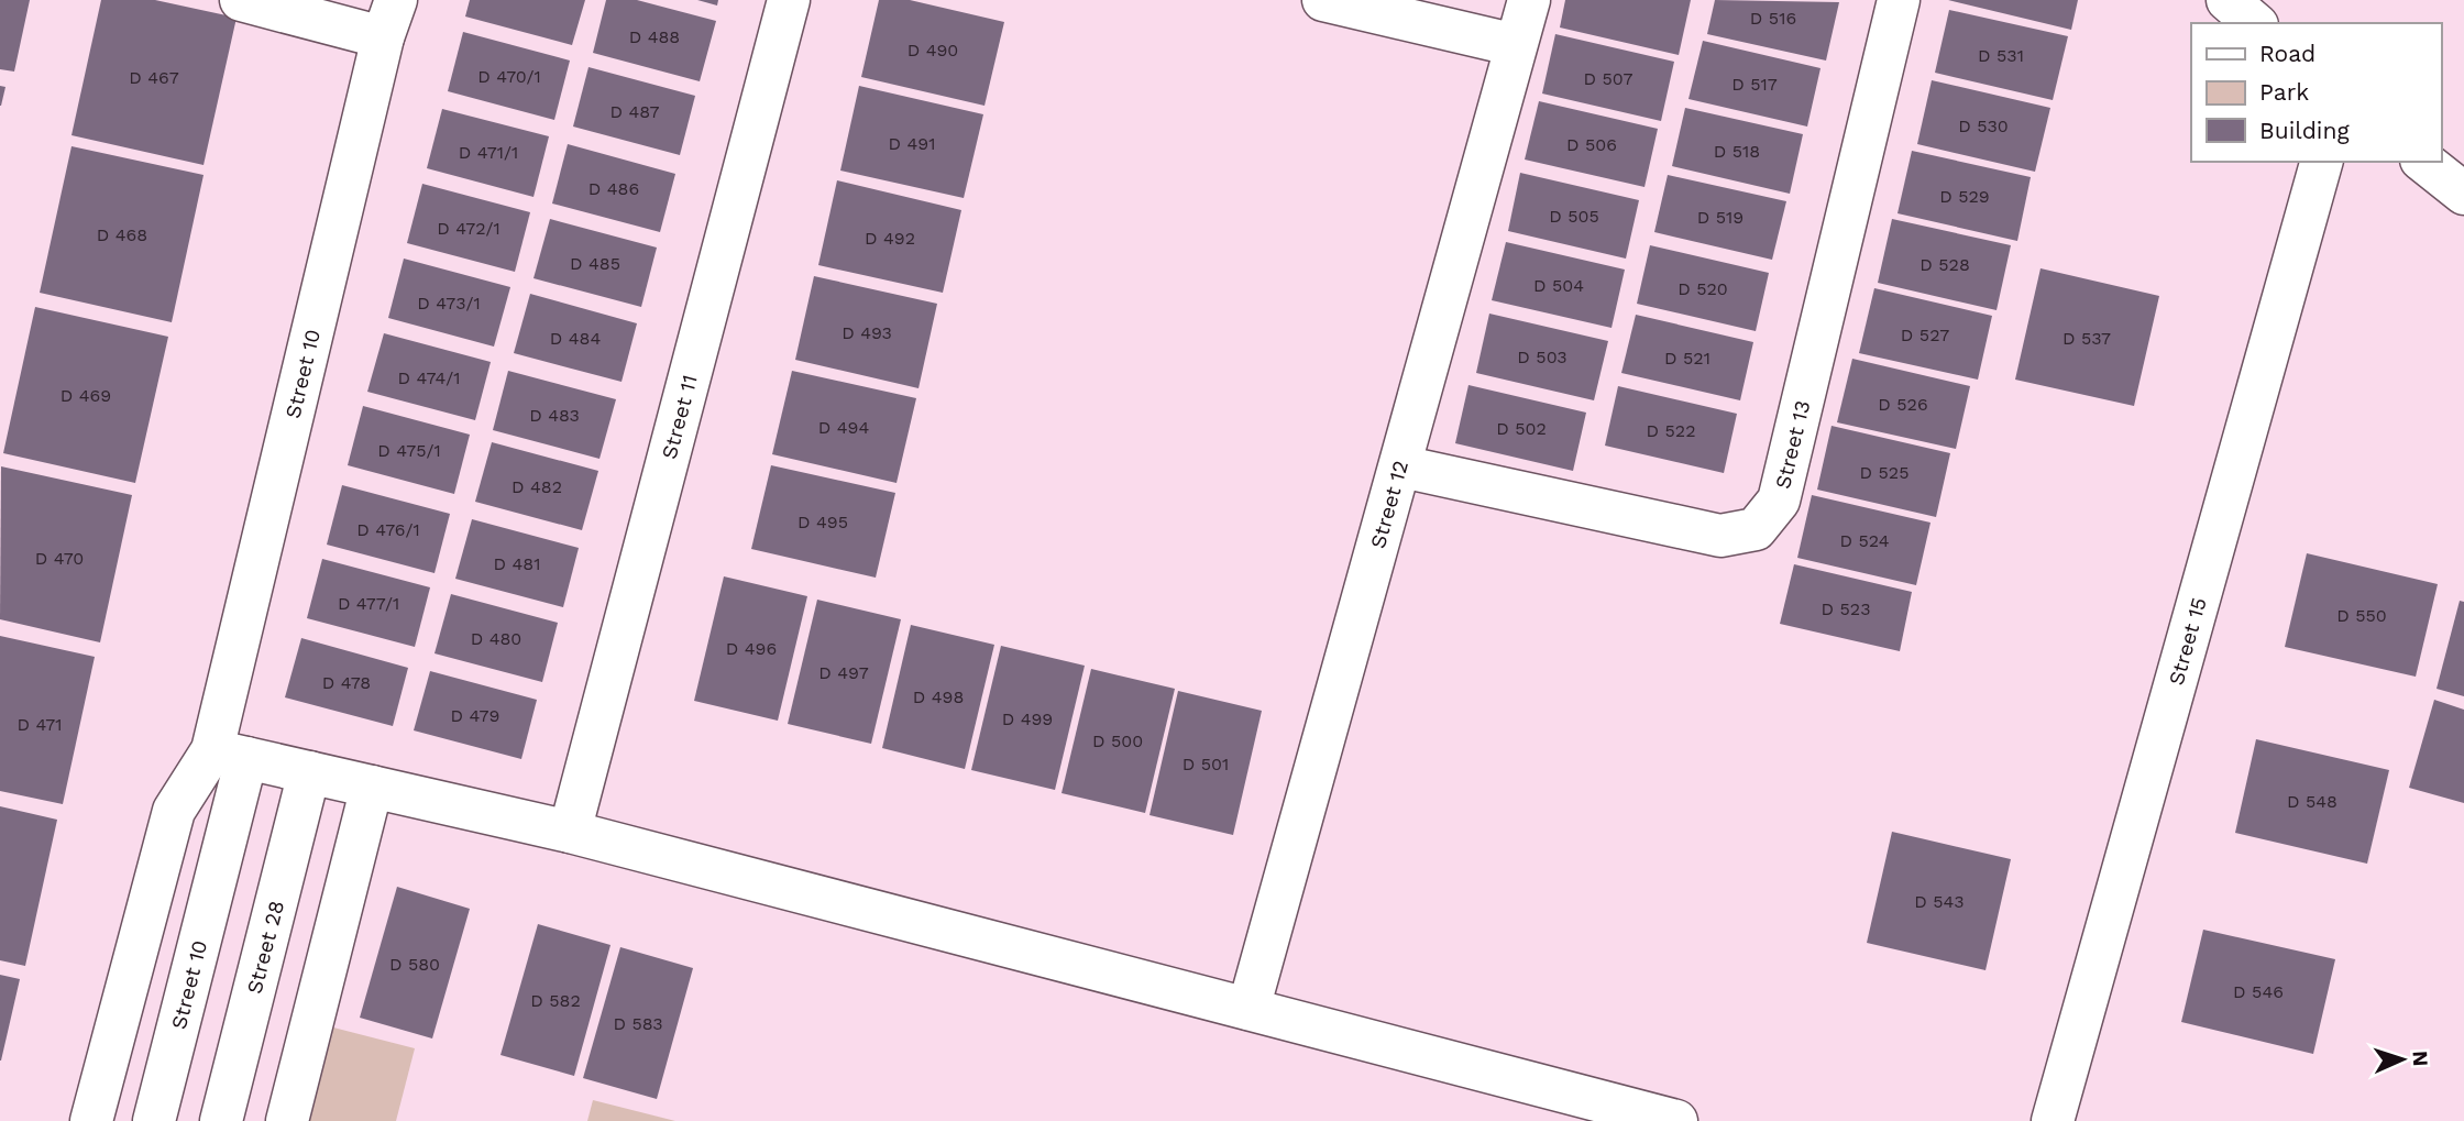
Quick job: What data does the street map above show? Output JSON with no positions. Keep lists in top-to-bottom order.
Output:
{
  "streets": {
    "street": [
      "Street 10",
      "Street 11",
      "Street 13",
      "Street 12",
      "Street 15",
      "Street 28"
    ]
  },
  "crossings": [
    ["Street 13", "Street 12"]
  ],
  "house_numbers": [
    "D 516",
    "D 488",
    "D 490",
    "D 531",
    "D 470/1",
    "D 467",
    "D 507",
    "D 517",
    "D 487",
    "D 530",
    "D 491",
    "D 506",
    "D 518",
    "D 471/1",
    "D 486",
    "D 529",
    "D 505",
    "D 519",
    "D 472/1",
    "D 468",
    "D 492",
    "D 485",
    "D 528",
    "D 504",
    "D 520",
    "D 473/1",
    "D 493",
    "D 527",
    "D 484",
    "D 537",
    "D 503",
    "D 521",
    "D 474/1",
    "D 469",
    "D 526",
    "D 483",
    "D 494",
    "D 502",
    "D 522",
    "D 475/1",
    "D 525",
    "D 482",
    "D 495",
    "D 476/1",
    "D 524",
    "D 470",
    "D 481",
    "D 477/1",
    "D 523",
    "D 550",
    "D 480",
    "D 496",
    "D 497",
    "D 478",
    "D 498",
    "D 479",
    "D 499",
    "D 471",
    "D 500",
    "D 501",
    "D 548",
    "D 543",
    "D 580",
    "D 546",
    "D 582",
    "D 583"
  ],
  "legend": ["Road", "Park", "Building"],
  "north": "right"
}
